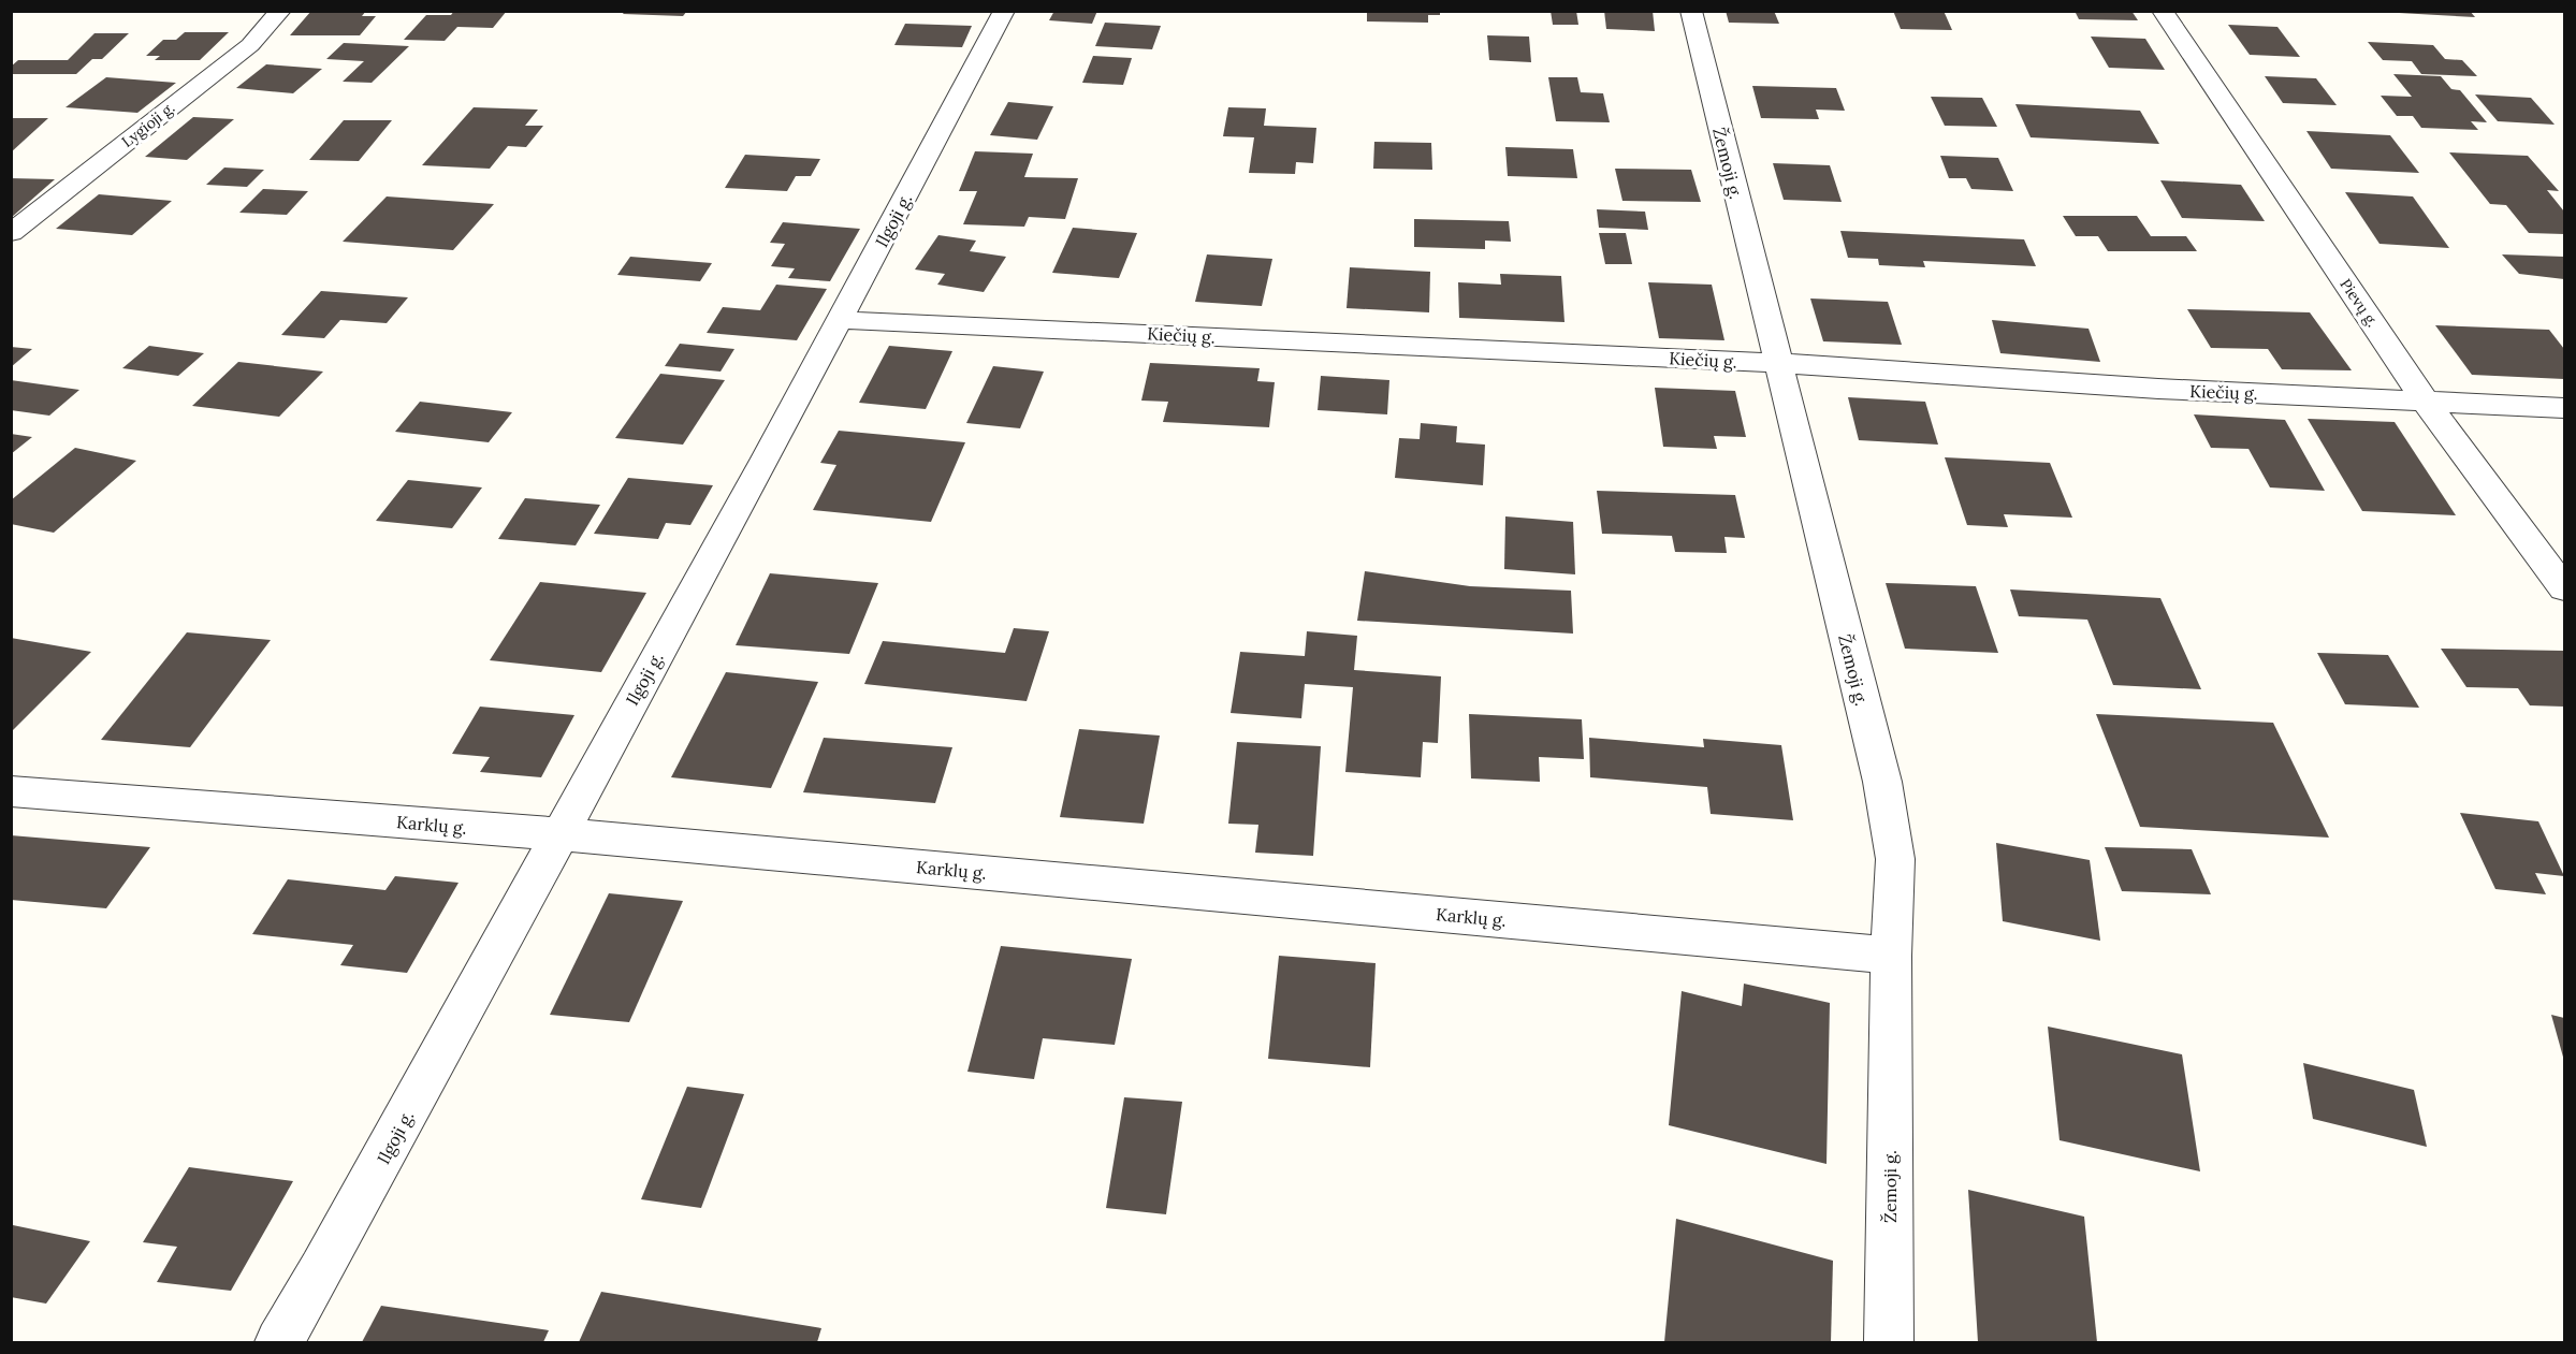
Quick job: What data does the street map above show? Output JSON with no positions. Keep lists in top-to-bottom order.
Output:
{
  "streets": {
    "street": [
      "Lygioji g.",
      "Žemoji g.",
      "Ilgoji g.",
      "Pievų g.",
      "Kiečių g.",
      "Karklų g."
    ]
  },
  "crossings": [
    ["Žemoji g.", "Kiečių g."],
    ["Žemoji g.", "Karklų g."],
    ["Ilgoji g.", "Kiečių g."],
    ["Ilgoji g.", "Karklų g."],
    ["Pievų g.", "Kiečių g."]
  ]
}
